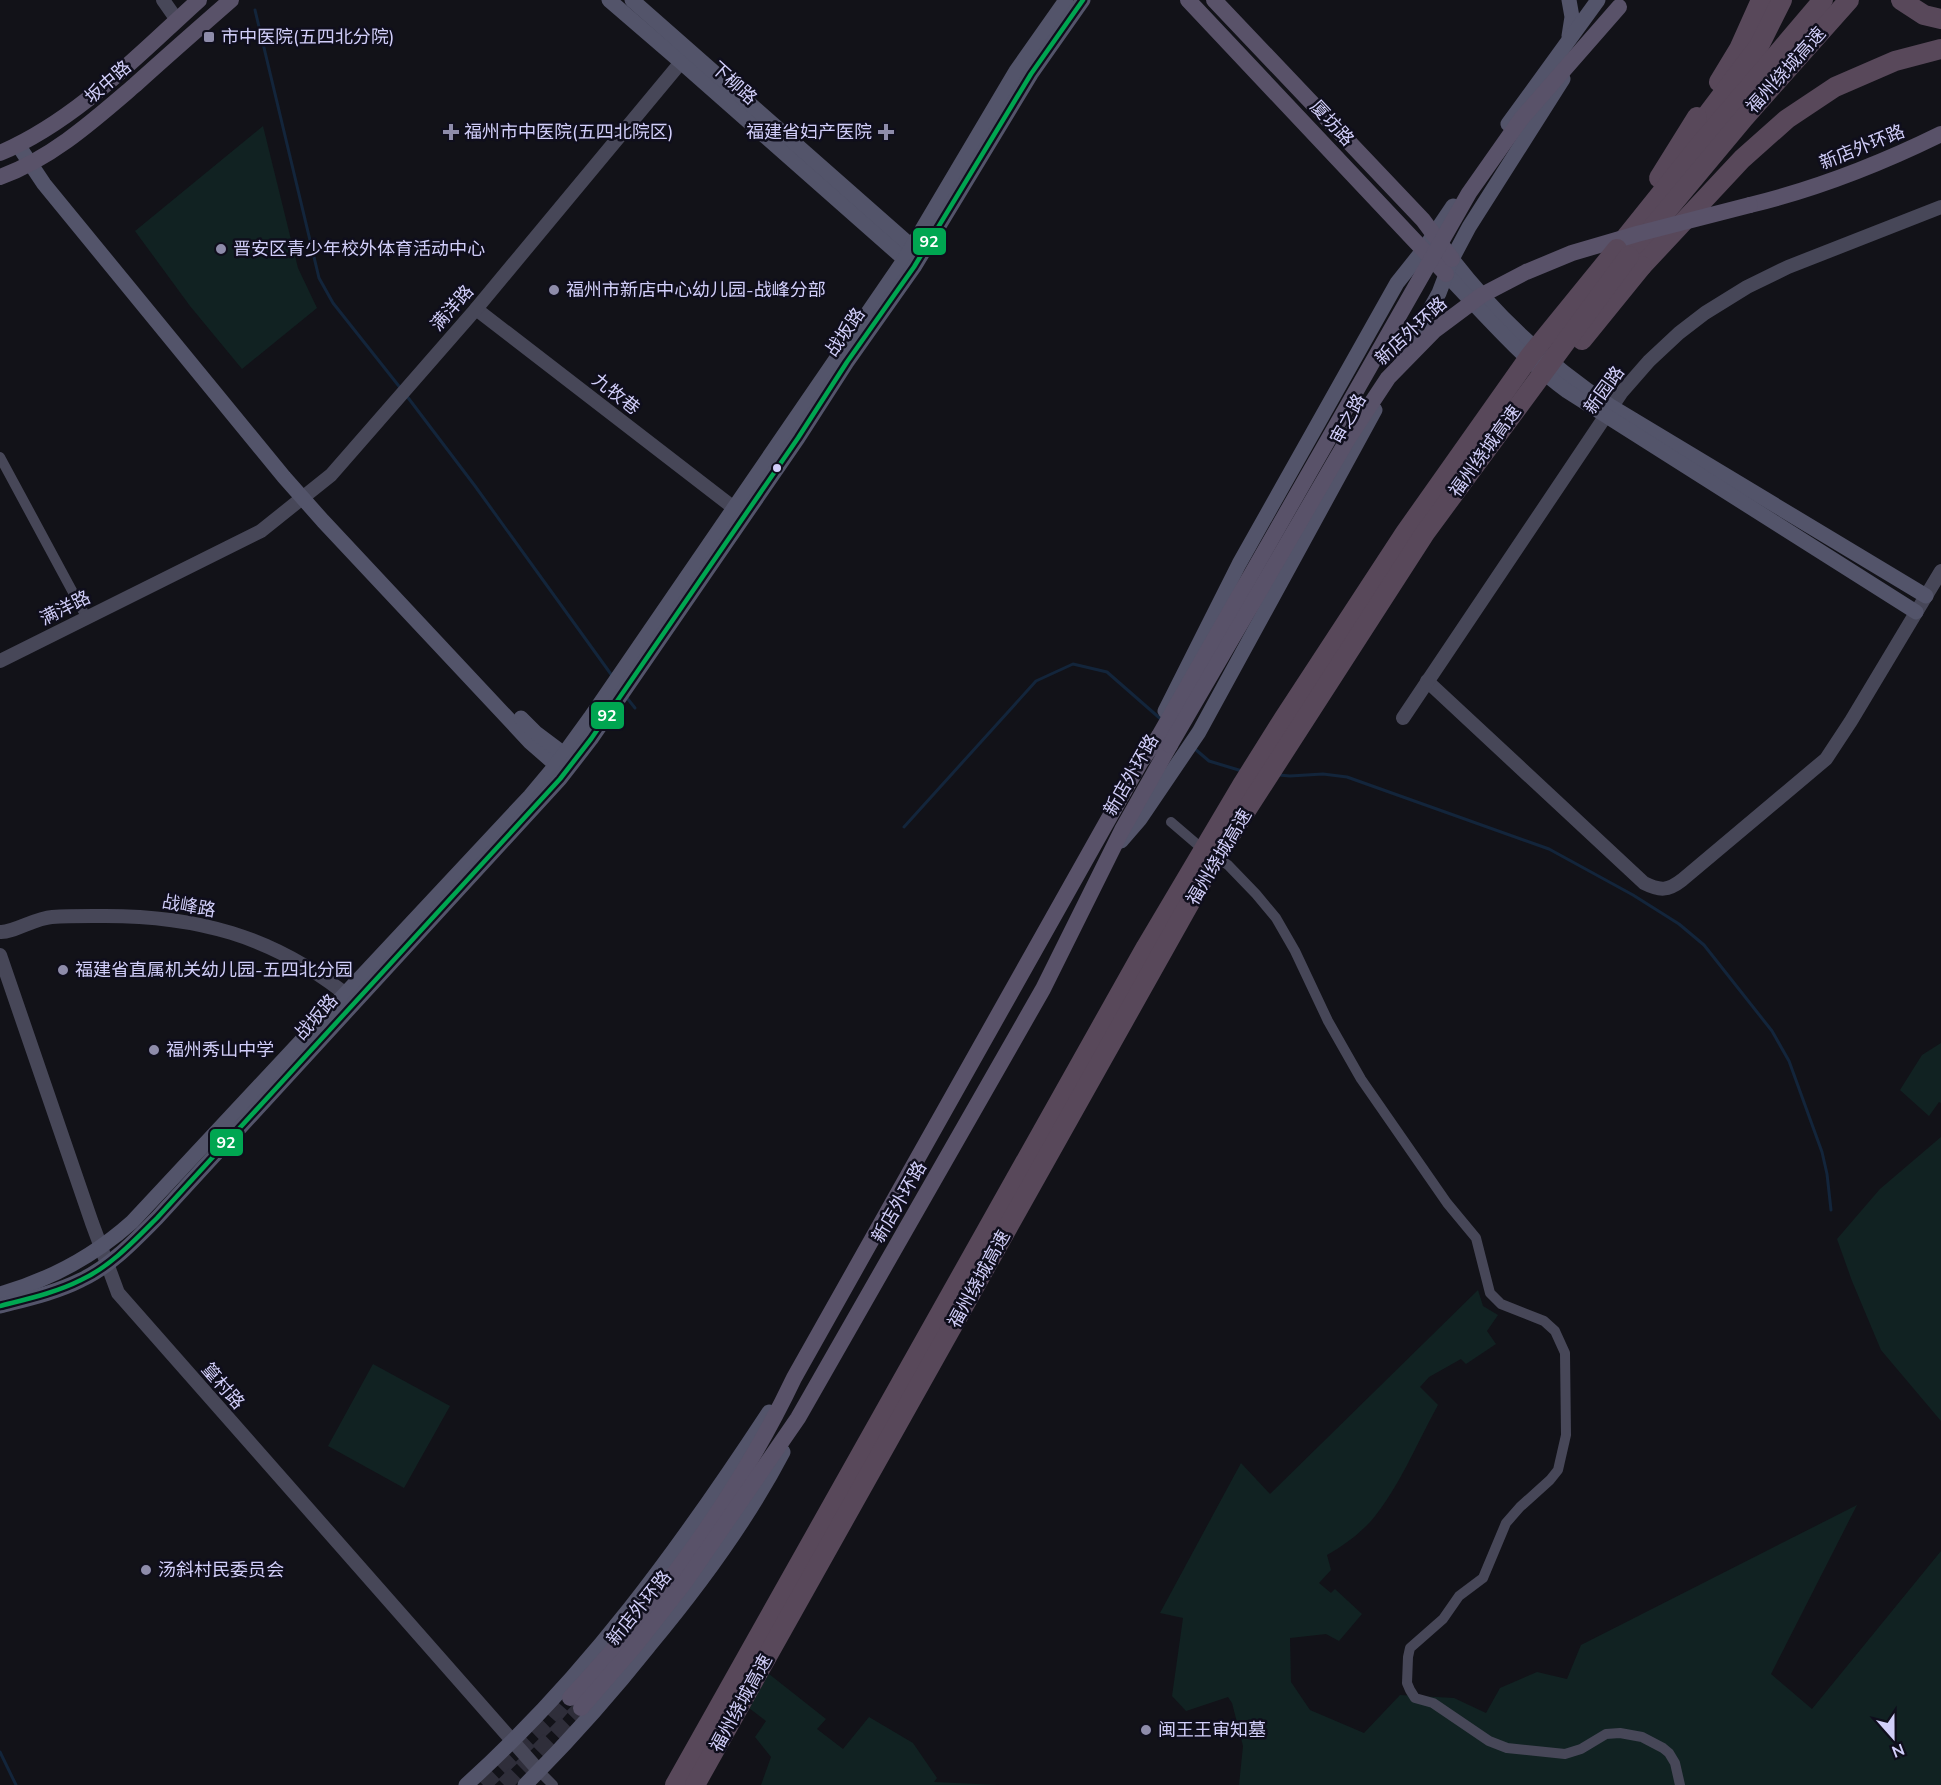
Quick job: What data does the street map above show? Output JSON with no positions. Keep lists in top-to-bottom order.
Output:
{
  "streets": {
    "highway": ["福州绕城高速"],
    "main road": [
      "坂中路",
      "下柳路",
      "厦坊路",
      "新店外环路",
      "战坂路",
      "审之路"
    ],
    "street": [
      "满洋路",
      "新园路",
      "九牧巷",
      "战峰路",
      "篁村路"
    ]
  },
  "crossings": [
    ["下柳路", "满洋路"],
    ["下柳路", "战坂路"],
    ["厦坊路", "审之路"],
    ["新店外环路", "审之路"],
    ["满洋路", "九牧巷"],
    ["战坂路", "九牧巷"],
    ["战坂路", "战峰路"],
    ["战坂路", "篁村路"]
  ],
  "places": {
    "transit": ["市中医院(五四北分院)"],
    "health": ["福州市中医院(五四北院区)", "福建省妇产医院"],
    "other": [
      "晋安区青少年校外体育活动中心",
      "福州市新店中心幼儿园-战峰分部",
      "福建省直属机关幼儿园-五四北分园",
      "福州秀山中学",
      "汤斜村民委员会",
      "闽王王审知墓"
    ]
  },
  "lines": ["transit line 92"],
  "north": "bottom"
}
